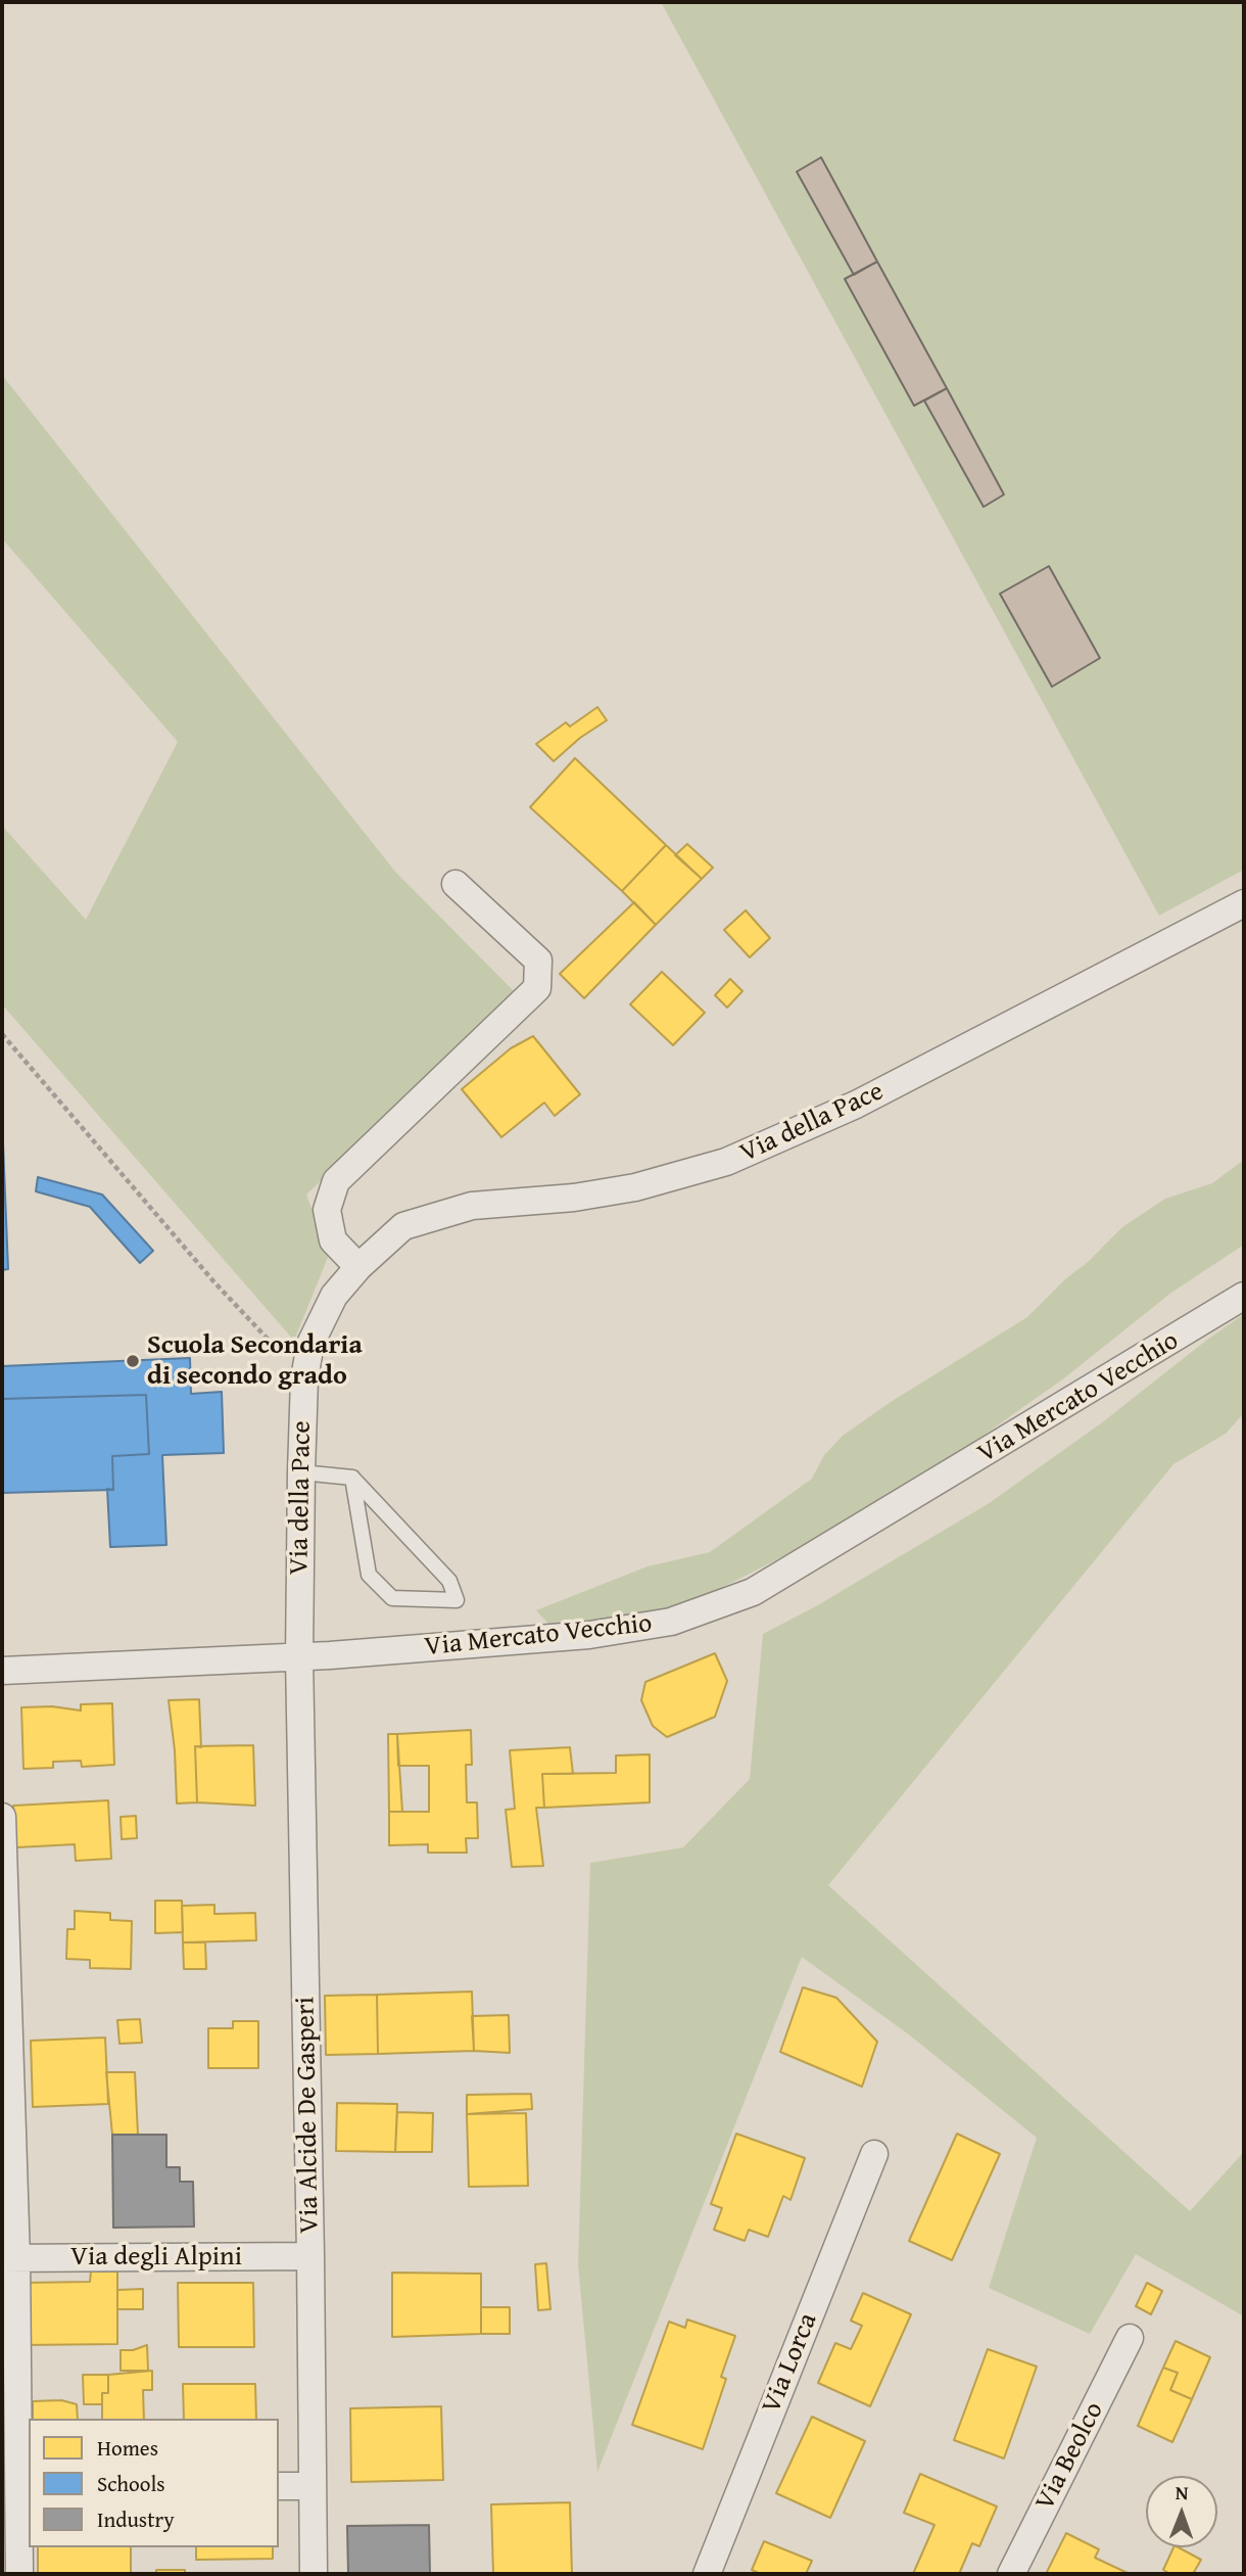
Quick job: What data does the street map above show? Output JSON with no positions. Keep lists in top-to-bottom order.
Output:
{
  "streets": {
    "street": [
      "Via della Pace",
      "Via Mercato Vecchio",
      "Via Alcide De Gasperi",
      "Via degli Alpini",
      "Via Lorca",
      "Via Beolco"
    ]
  },
  "crossings": [
    ["Via della Pace", "Via Mercato Vecchio"],
    ["Via della Pace", "Via Alcide De Gasperi"],
    ["Via Mercato Vecchio", "Via Alcide De Gasperi"],
    ["Via Alcide De Gasperi", "Via degli Alpini"]
  ],
  "places": ["Scuola Secondaria di secondo grado"],
  "legend": ["Homes", "Schools", "Industry"],
  "north": "top"
}
